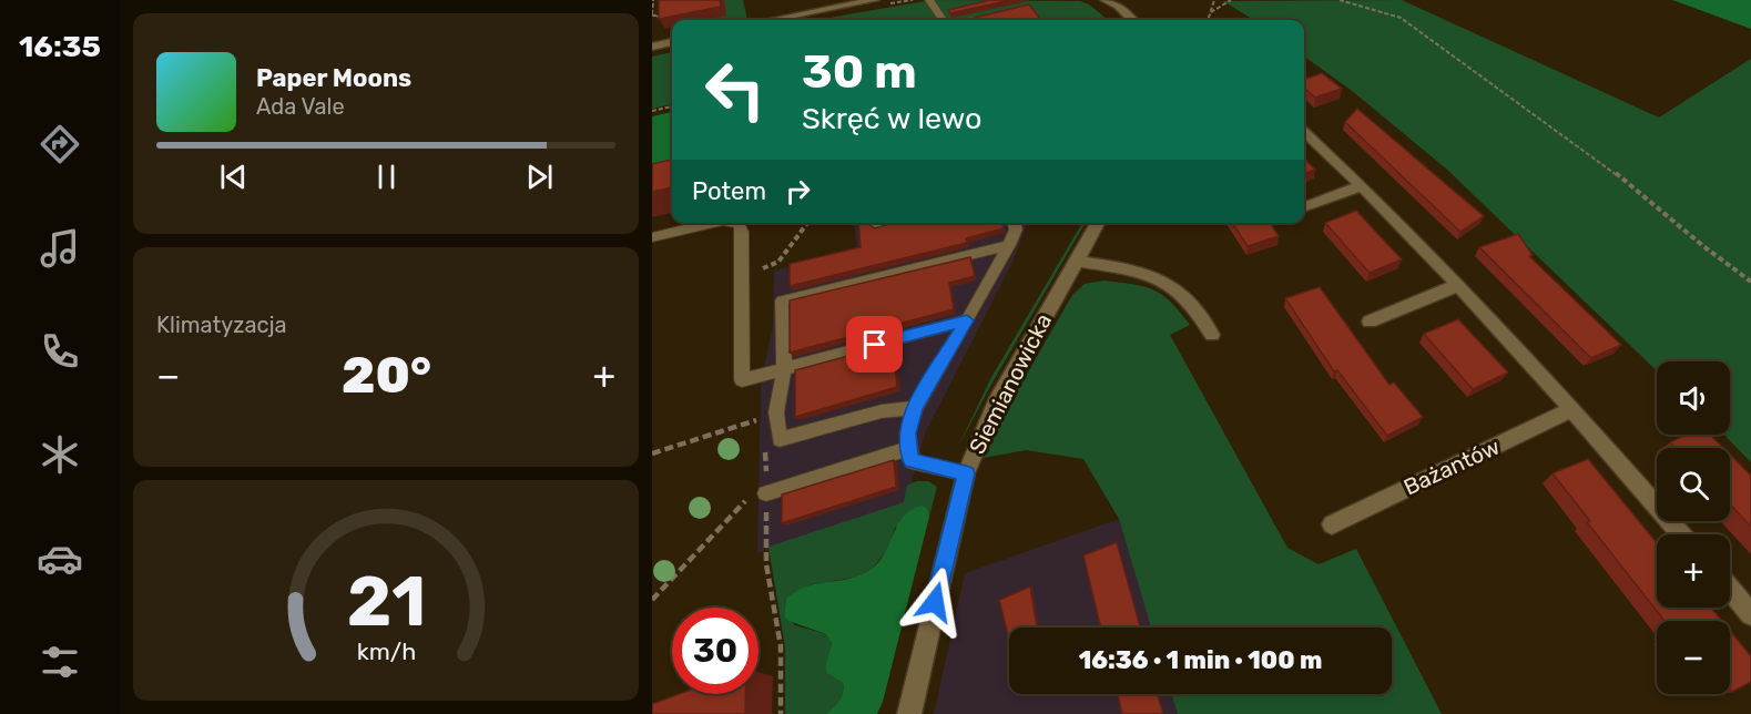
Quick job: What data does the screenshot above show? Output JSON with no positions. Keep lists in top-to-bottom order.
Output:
{
  "streets": {
    "street": ["Siemianowicka", "Bażantów"]
  },
  "page": {
    "tabs": "16:35",
    "turn": ["30 m", "Skręć w lewo"],
    "song": ["Paper Moons", "Ada Vale"],
    "then": "Potem",
    "tile": "Klimatyzacja",
    "heat": ["−", "20°", "+"],
    "map_buttons": ["+", "−"],
    "limit": "30",
    "trip": "16:36 · 1 min · 100 m",
    "gauge": ["21", "km/h"]
  }
}
